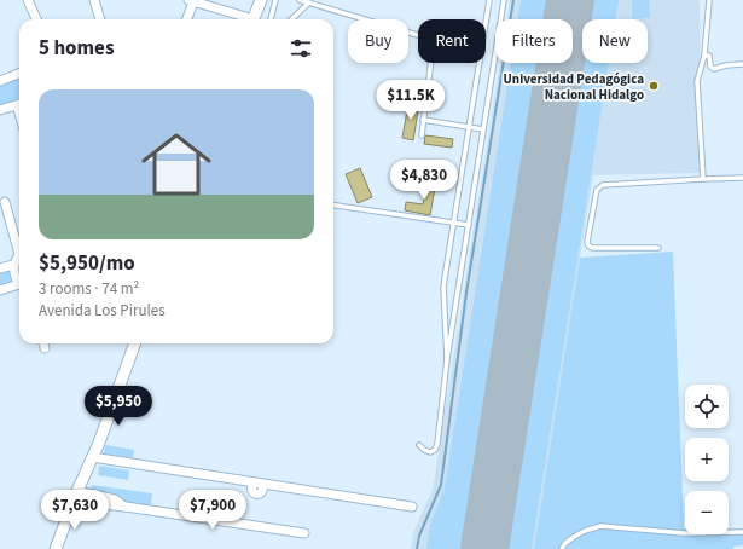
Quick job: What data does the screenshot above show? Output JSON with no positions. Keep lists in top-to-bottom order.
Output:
{
  "places": ["Universidad Pedagógica Nacional Hidalgo"],
  "page": {
    "chip": [
      "Buy",
      "Rent",
      "Filters",
      "New"
    ],
    "heading": "5 homes",
    "list": [
      {
        "name": "$5,950/mo",
        "note": "3 rooms · 74 m² · Avenida Los Pirules"
      }
    ],
    "price": [
      "$11.5K",
      "$4,830",
      "$5,950",
      "$7,630",
      "$7,900"
    ],
    "map_buttons": ["+", "−"]
  }
}
